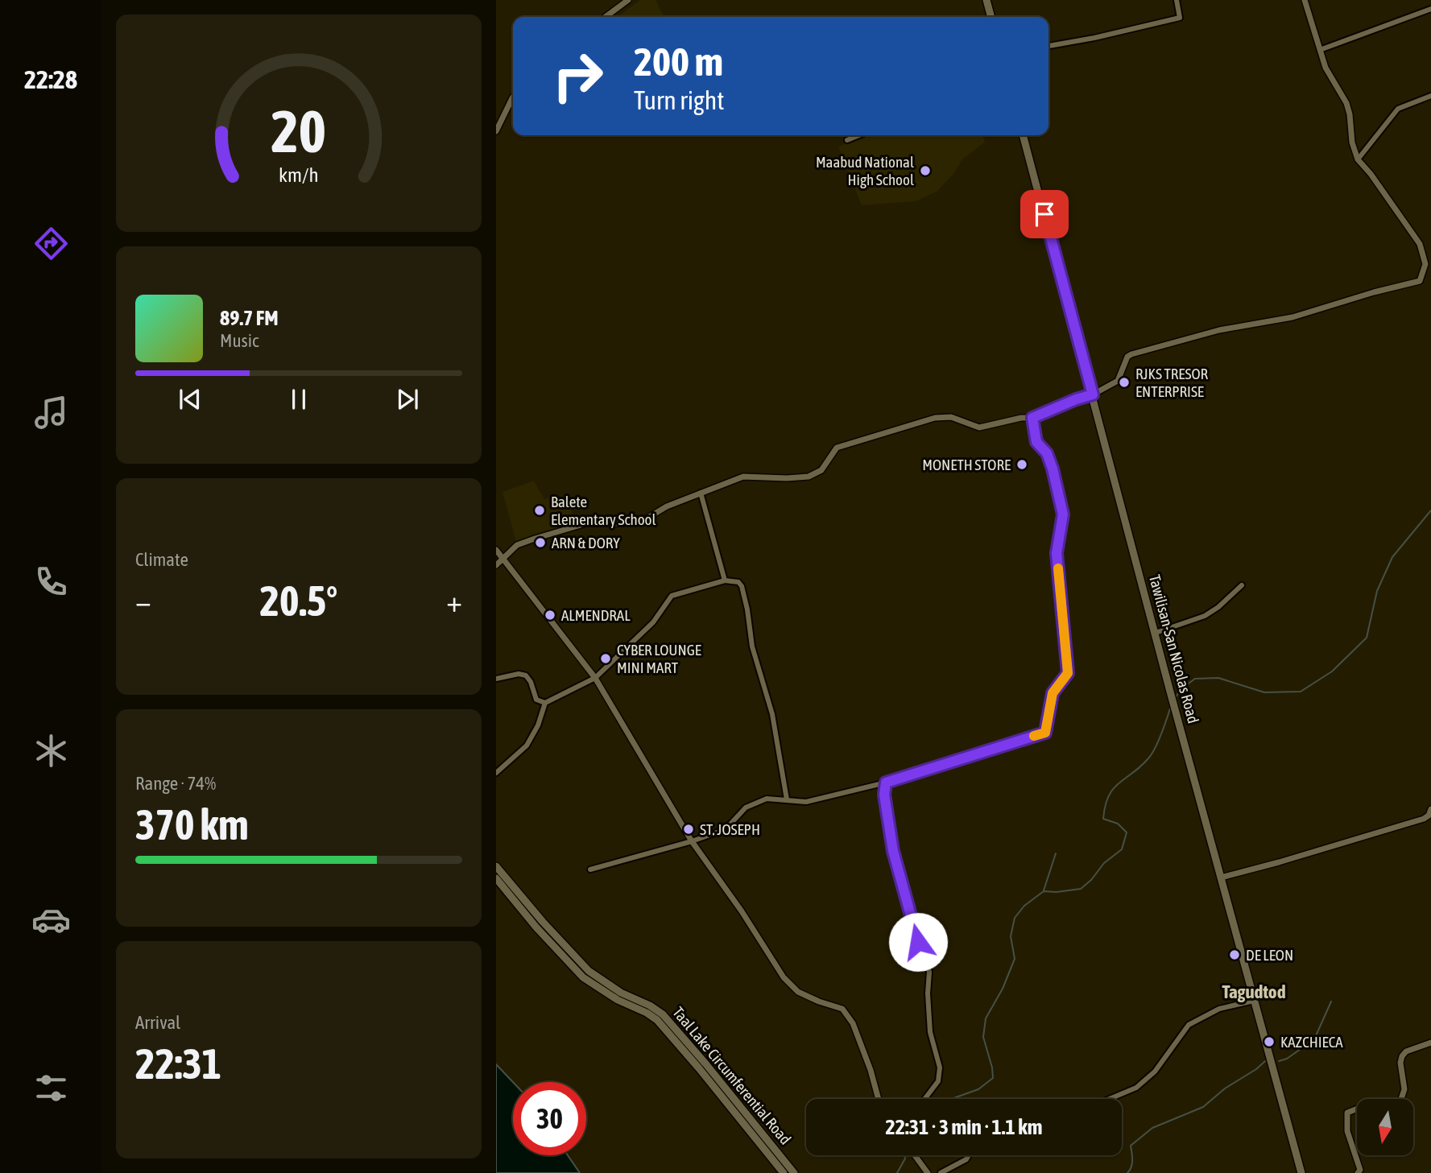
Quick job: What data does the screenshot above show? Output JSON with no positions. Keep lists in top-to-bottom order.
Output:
{
  "streets": {
    "main road": ["Tawilisan-San Nicolas Road", "Taal Lake Circumferential Road"]
  },
  "districts": ["Tagudtod"],
  "places": [
    "Maabud National High School",
    "RJKS TRESOR ENTERPRISE",
    "MONETH STORE",
    "Balete Elementary School",
    "ARN & DORY",
    "ALMENDRAL",
    "CYBER LOUNGE MINI MART",
    "ST. JOSEPH",
    "DE LEON",
    "KAZCHIECA"
  ],
  "north": "bottom",
  "page": {
    "tabs": "22:28",
    "turn": ["200 m", "Turn right"],
    "song": ["89.7 FM", "Music"],
    "tile": [
      "Climate",
      ["Range · 74%", "370 km"],
      ["Arrival", "22:31"]
    ],
    "heat": ["−", "20.5°", "+"],
    "limit": "30",
    "trip": "22:31 · 3 min · 1.1 km",
    "gauge": ["20", "km/h"]
  }
}
